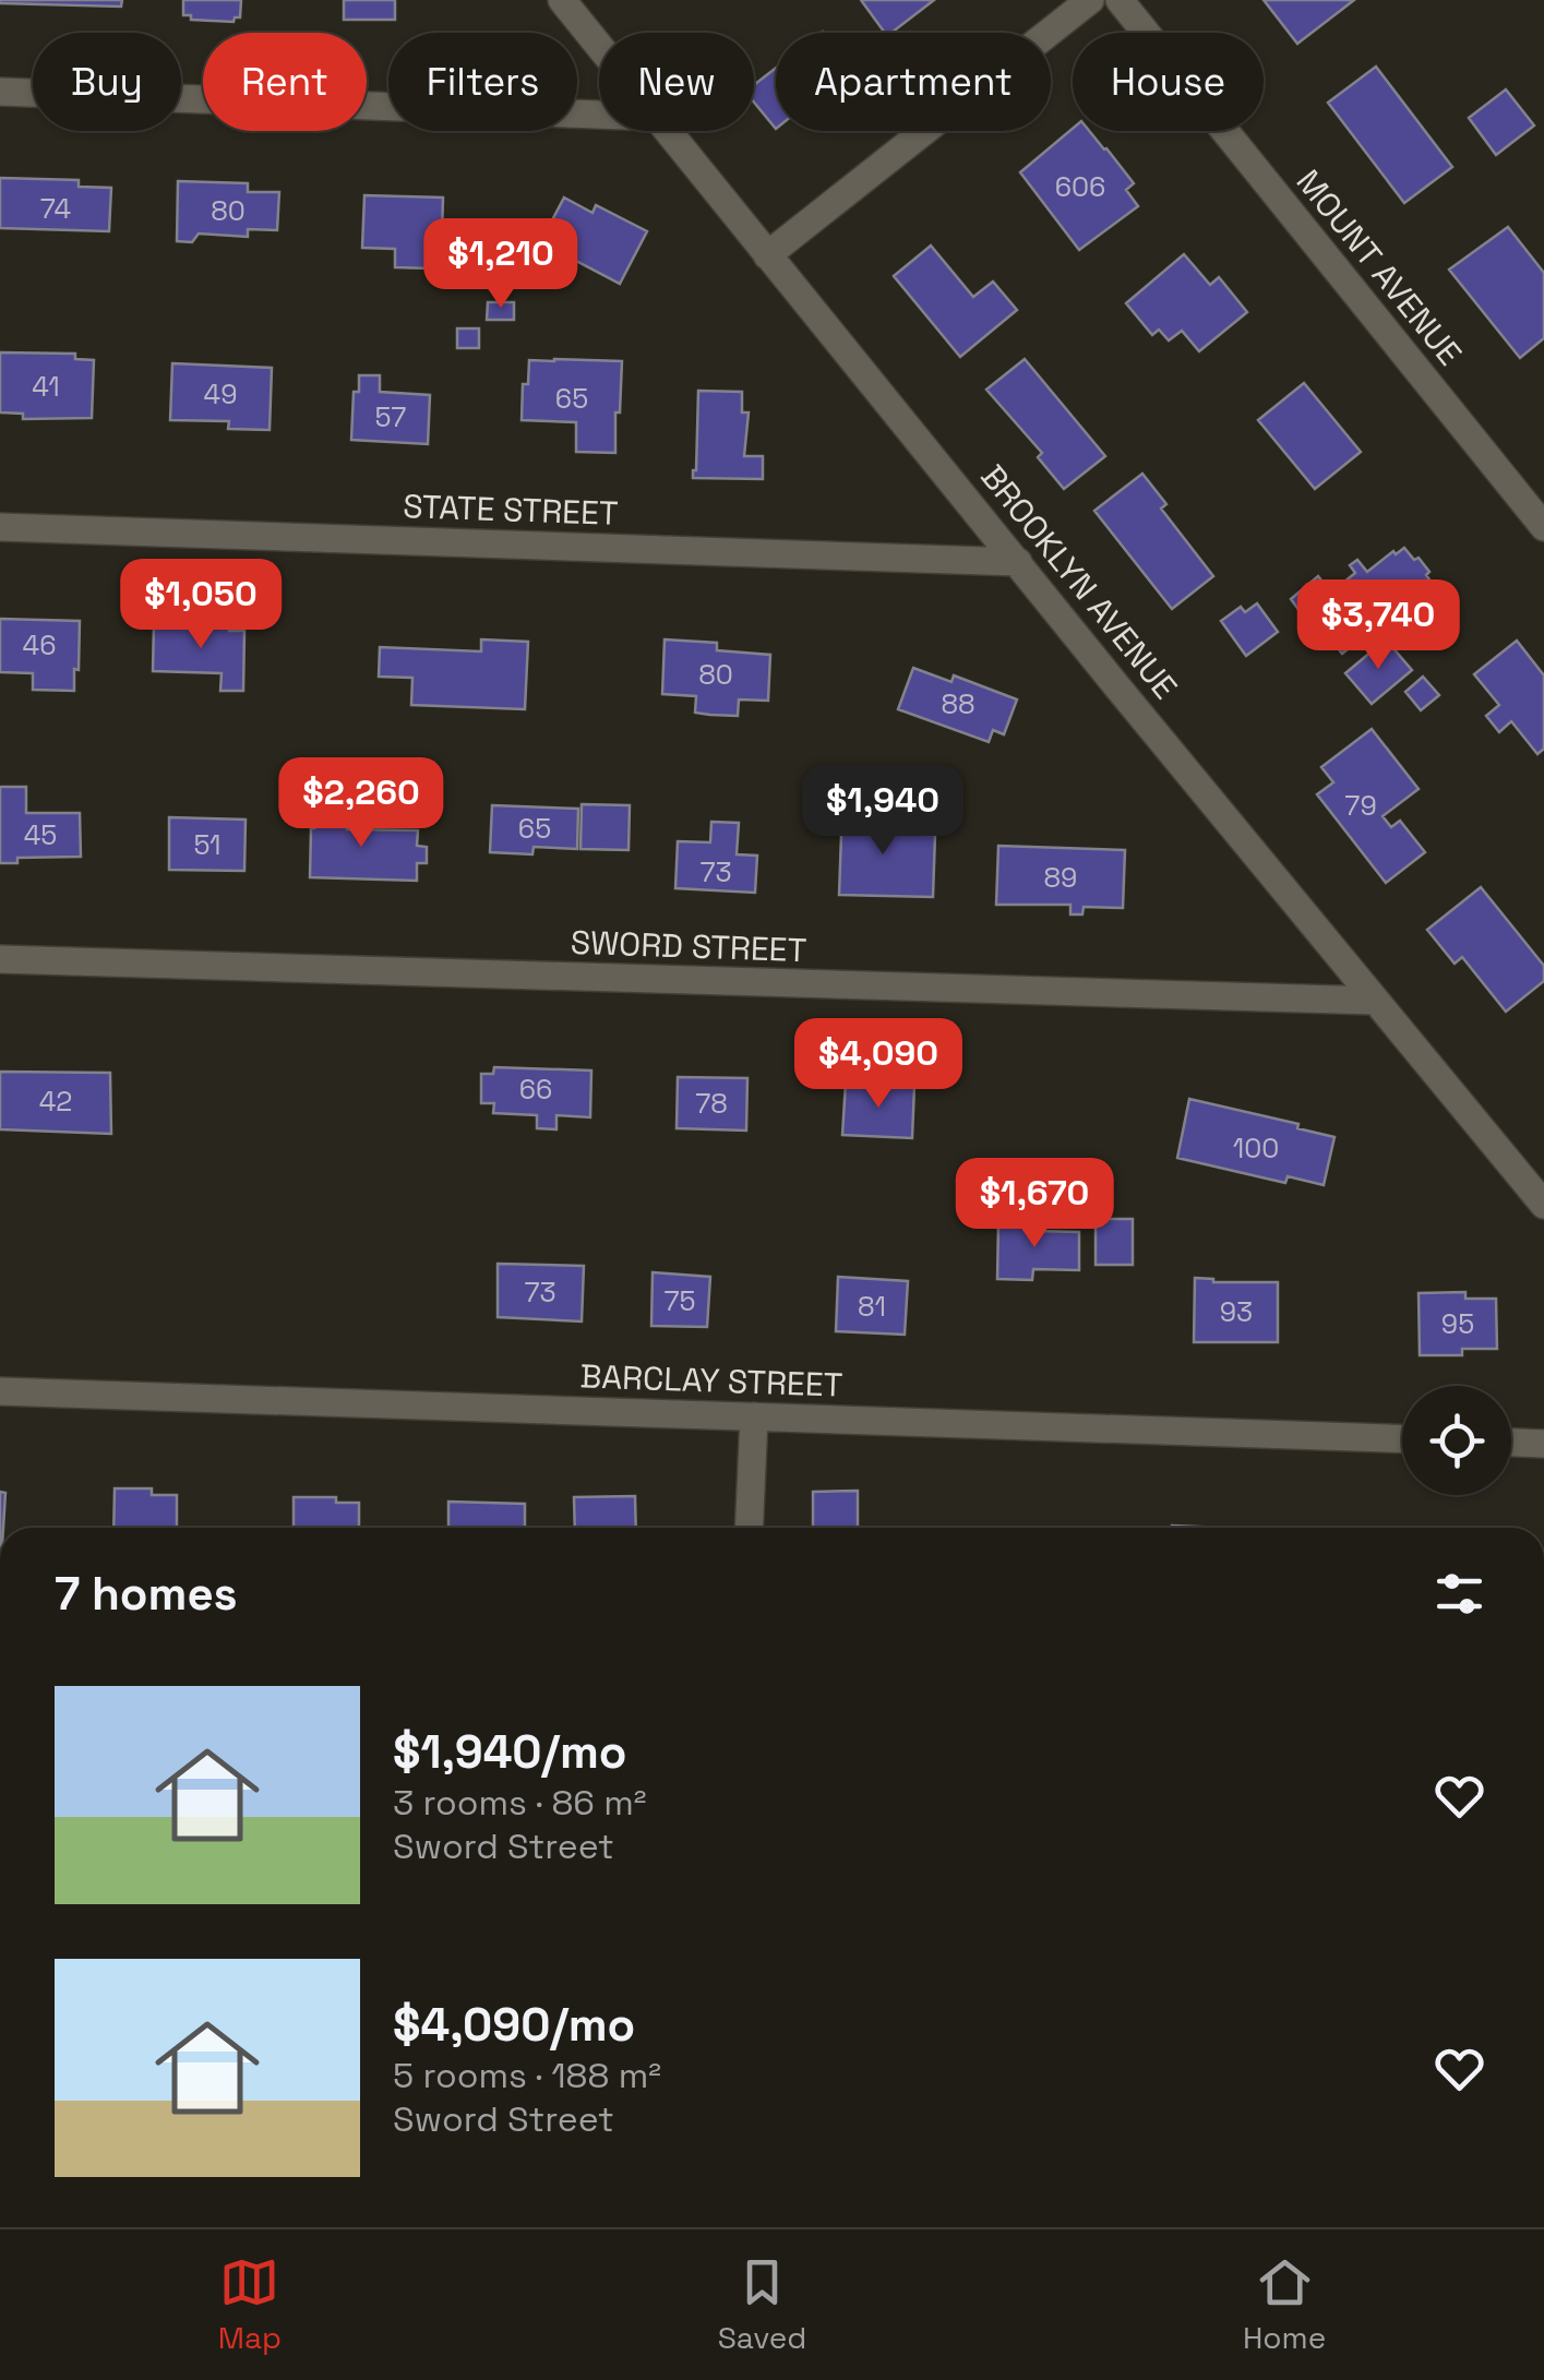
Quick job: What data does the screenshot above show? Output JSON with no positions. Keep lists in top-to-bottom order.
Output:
{
  "streets": {
    "street": [
      "MOUNT AVENUE",
      "STATE STREET",
      "BROOKLYN AVENUE",
      "SWORD STREET",
      "BARCLAY STREET"
    ]
  },
  "crossings": [
    ["STATE STREET", "BROOKLYN AVENUE"],
    ["BROOKLYN AVENUE", "SWORD STREET"]
  ],
  "house_numbers": [
    "606",
    "74",
    "80",
    "41",
    "49",
    "65",
    "57",
    "46",
    "80",
    "88",
    "79",
    "65",
    "45",
    "51",
    "73",
    "89",
    "66",
    "42",
    "78",
    "100",
    "73",
    "75",
    "81",
    "93",
    "95"
  ],
  "page": {
    "chip": [
      "Buy",
      "Rent",
      "Filters",
      "New",
      "Apartment",
      "House"
    ],
    "price": [
      "$1,210",
      "$1,050",
      "$3,740",
      "$2,260",
      "$1,940",
      "$4,090",
      "$1,670"
    ],
    "heading": "7 homes",
    "list": [
      {
        "name": "$1,940/mo",
        "note": "3 rooms · 86 m² · Sword Street"
      },
      {
        "name": "$4,090/mo",
        "note": "5 rooms · 188 m² · Sword Street"
      }
    ],
    "tabs": ["Map", "Saved", "Home"]
  }
}
